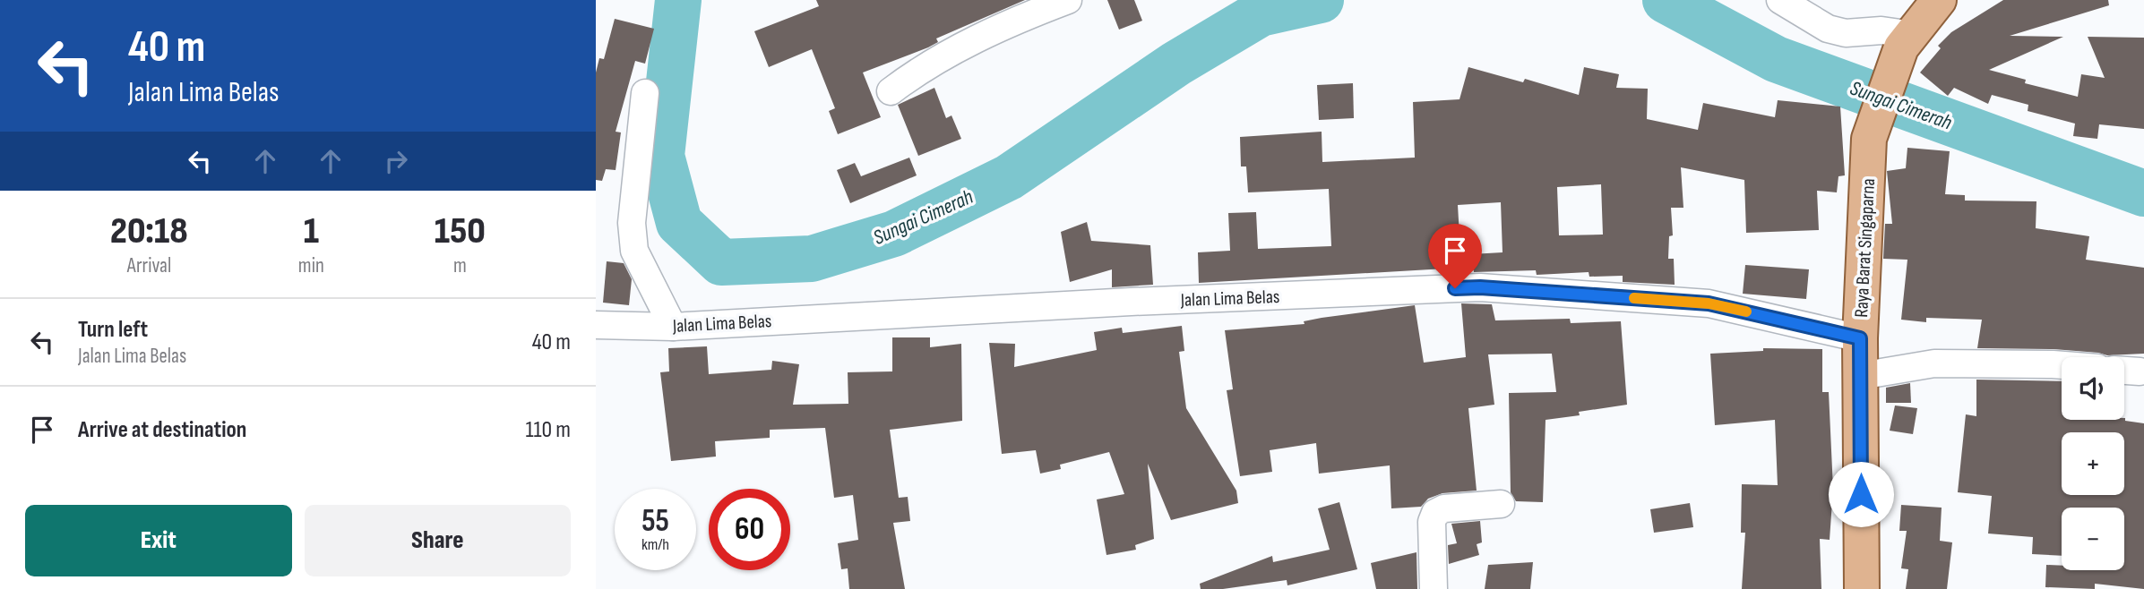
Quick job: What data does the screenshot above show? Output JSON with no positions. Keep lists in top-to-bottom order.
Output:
{
  "streets": {
    "main road": ["Raya Barat Singaparna"],
    "street": ["Jalan Lima Belas"]
  },
  "crossings": [
    ["Raya Barat Singaparna", "Jalan Lima Belas"]
  ],
  "water": ["Sungai Cimerah"],
  "page": {
    "turn": ["40 m", "Jalan Lima Belas"],
    "eta": [
      "20:18",
      "Arrival",
      "1",
      "min",
      "150",
      "m"
    ],
    "list": [
      {
        "name": "Turn left",
        "note": "Jalan Lima Belas",
        "value": "40 m"
      },
      {
        "name": "Arrive at destination",
        "value": "110 m"
      }
    ],
    "map_buttons": ["+", "−"],
    "speed": "55 km/h",
    "limit": "60",
    "buttons": ["Exit", "Share"]
  }
}
